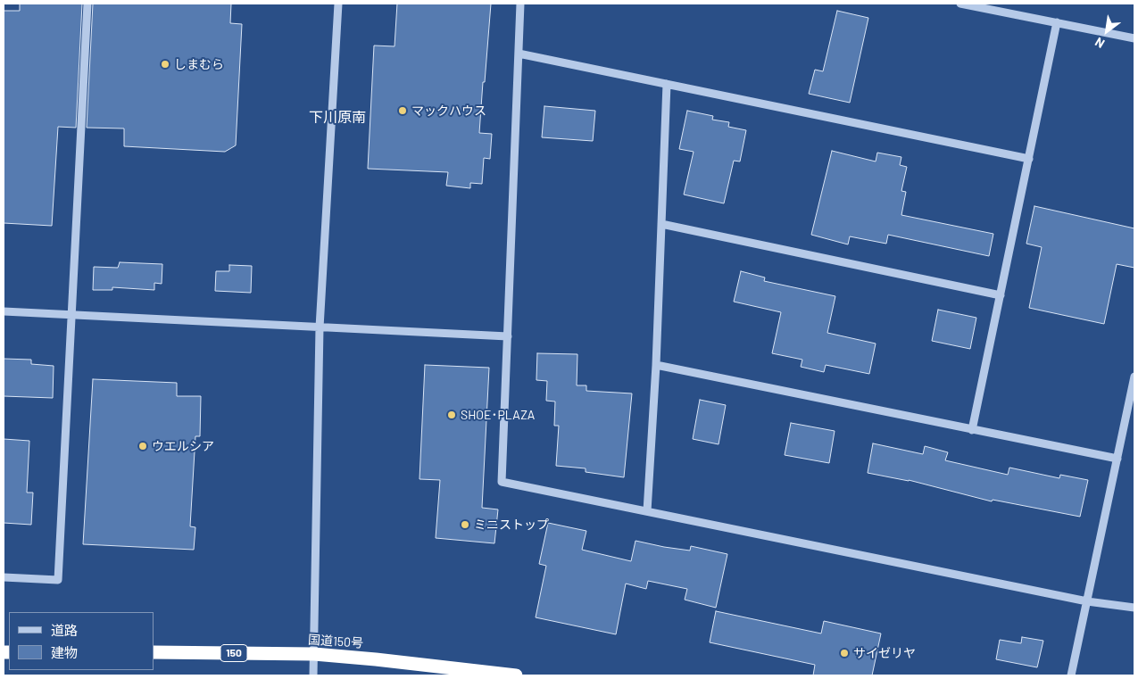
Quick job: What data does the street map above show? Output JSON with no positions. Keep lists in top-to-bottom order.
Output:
{
  "streets": {
    "highway": ["国道150号", "150"]
  },
  "districts": ["下川原南"],
  "places": [
    "しまむら",
    "マックハウス",
    "SHOE･PLAZA",
    "ウエルシア",
    "ミニストップ",
    "サイゼリヤ"
  ],
  "legend": ["道路", "建物"],
  "north": "bottom left"
}
